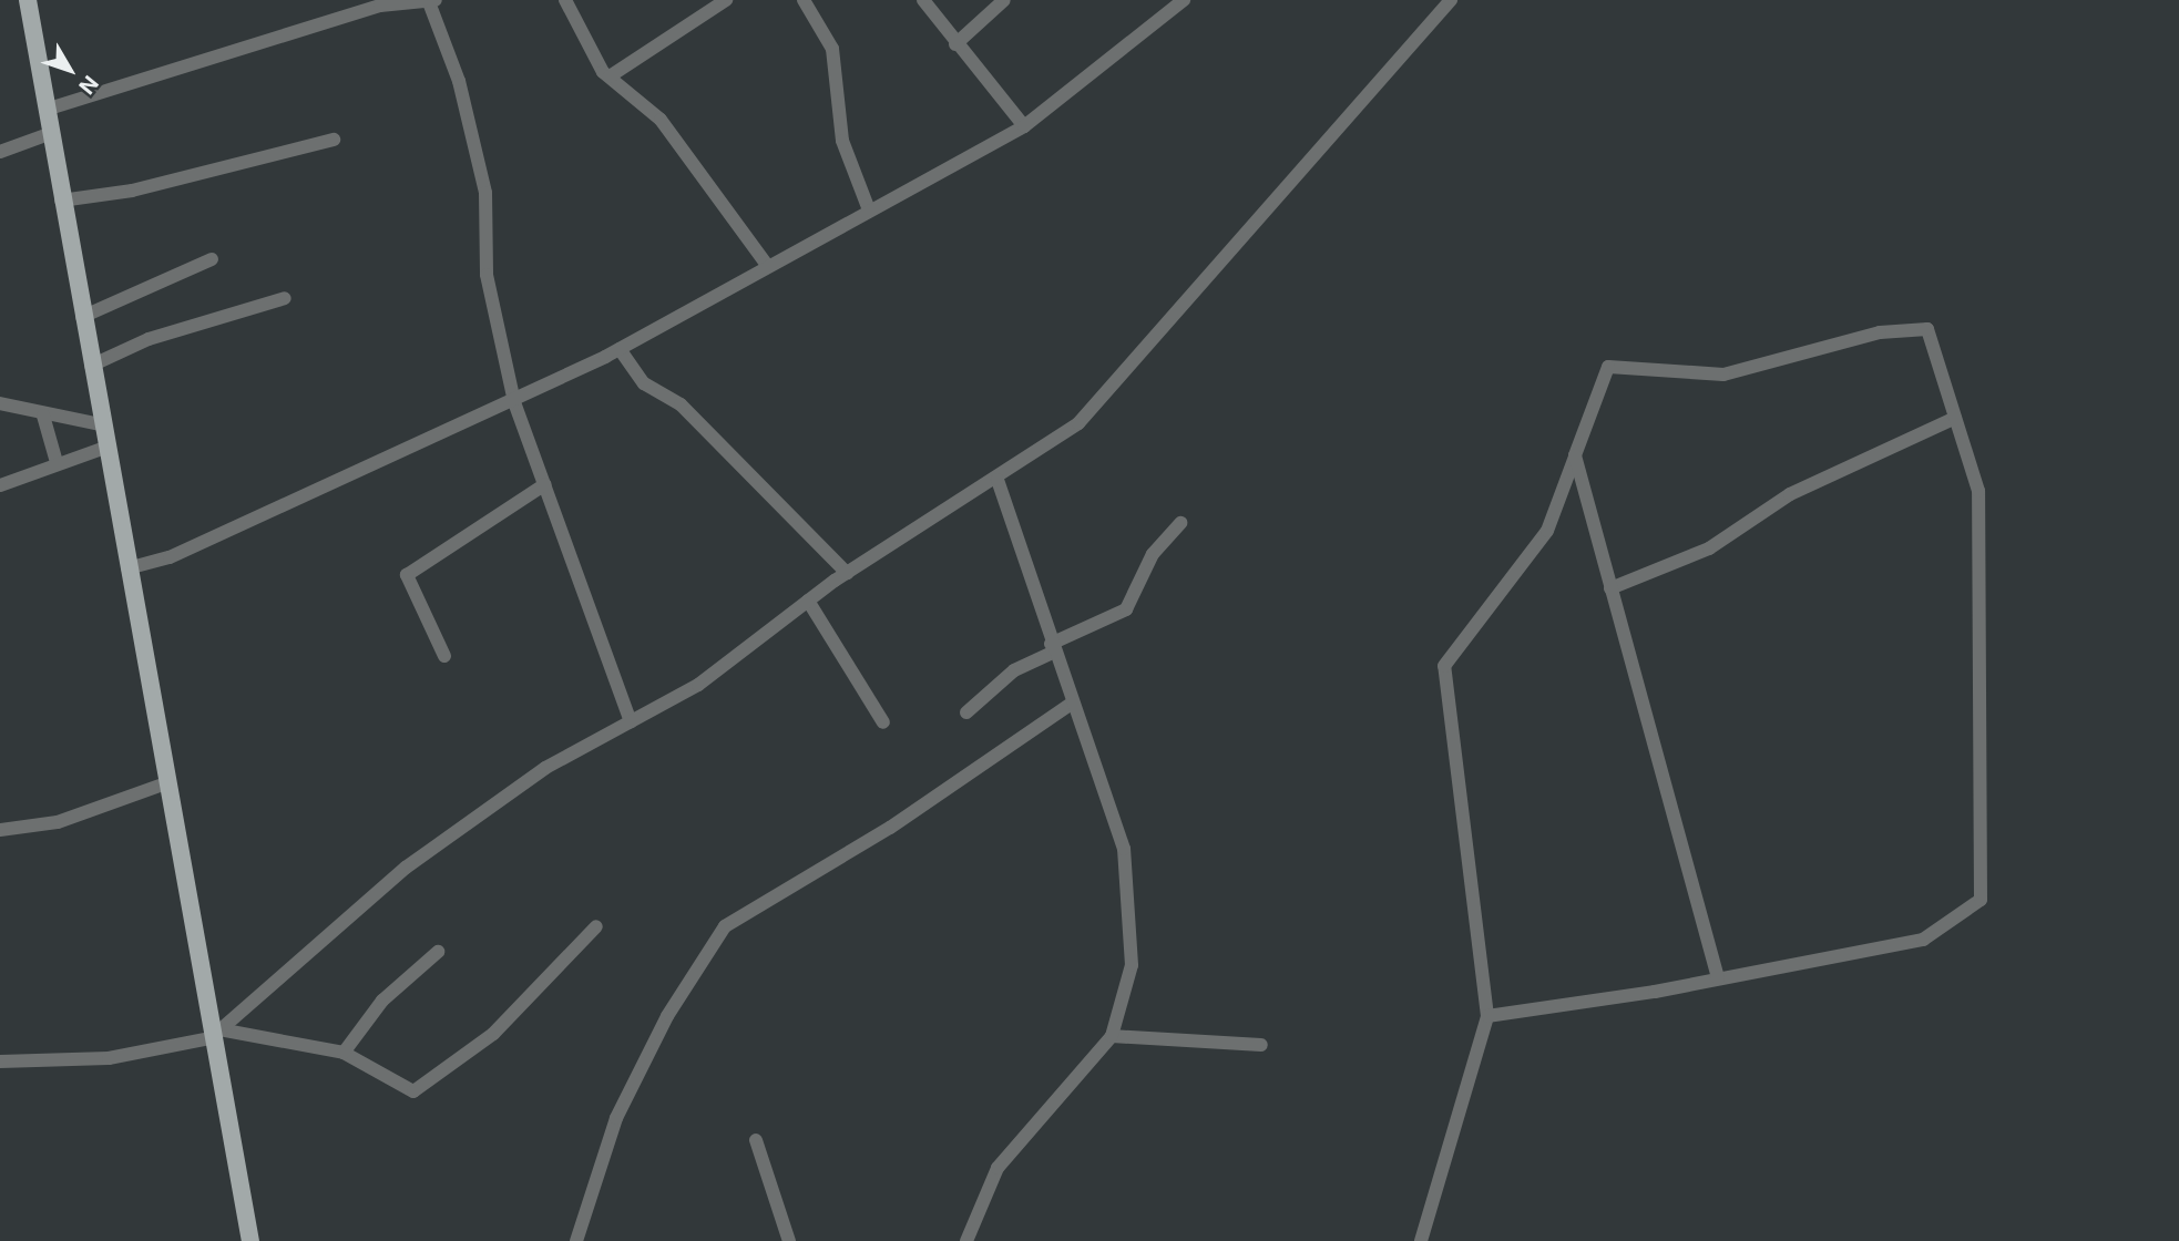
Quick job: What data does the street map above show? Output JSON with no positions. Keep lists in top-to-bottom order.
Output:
{
  "north": "bottom right"
}
